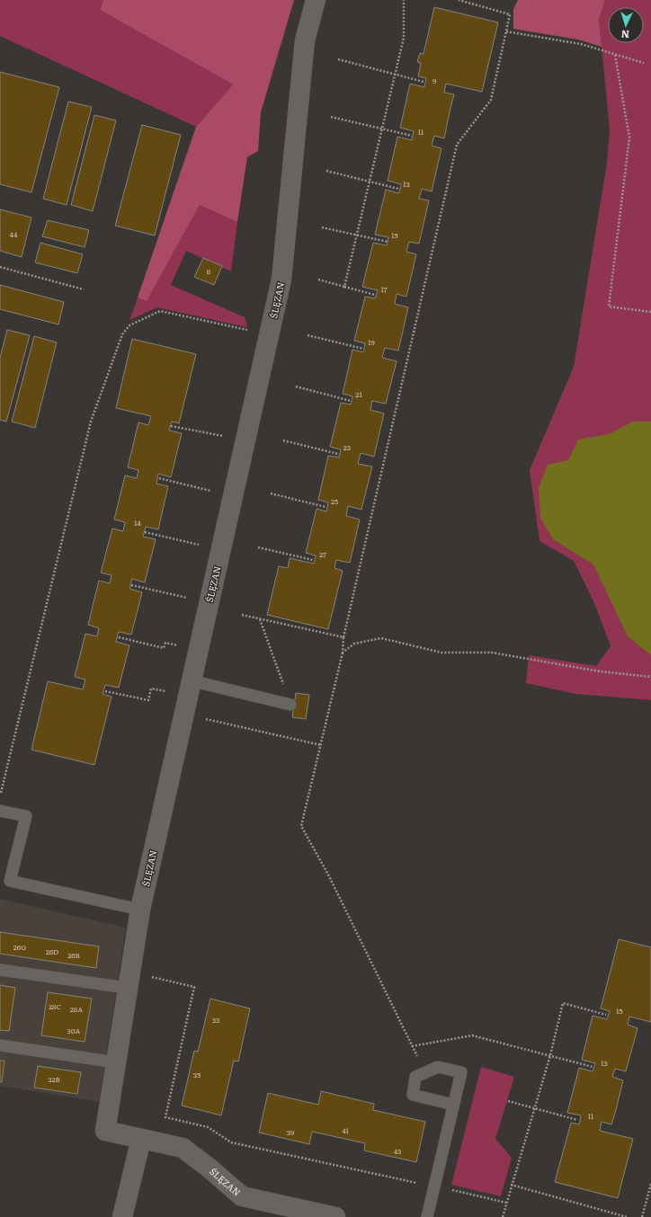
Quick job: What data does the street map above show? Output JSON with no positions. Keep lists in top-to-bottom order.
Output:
{
  "streets": {
    "street": ["ŚLĘZAN"]
  },
  "house_numbers": [
    "9",
    "11",
    "13",
    "44",
    "15",
    "8",
    "17",
    "19",
    "21",
    "23",
    "25",
    "14",
    "27",
    "26G",
    "26D",
    "26B",
    "28C",
    "28A",
    "15",
    "33",
    "30A",
    "13",
    "35",
    "32B",
    "11",
    "41",
    "39",
    "43"
  ],
  "north": "bottom"
}
